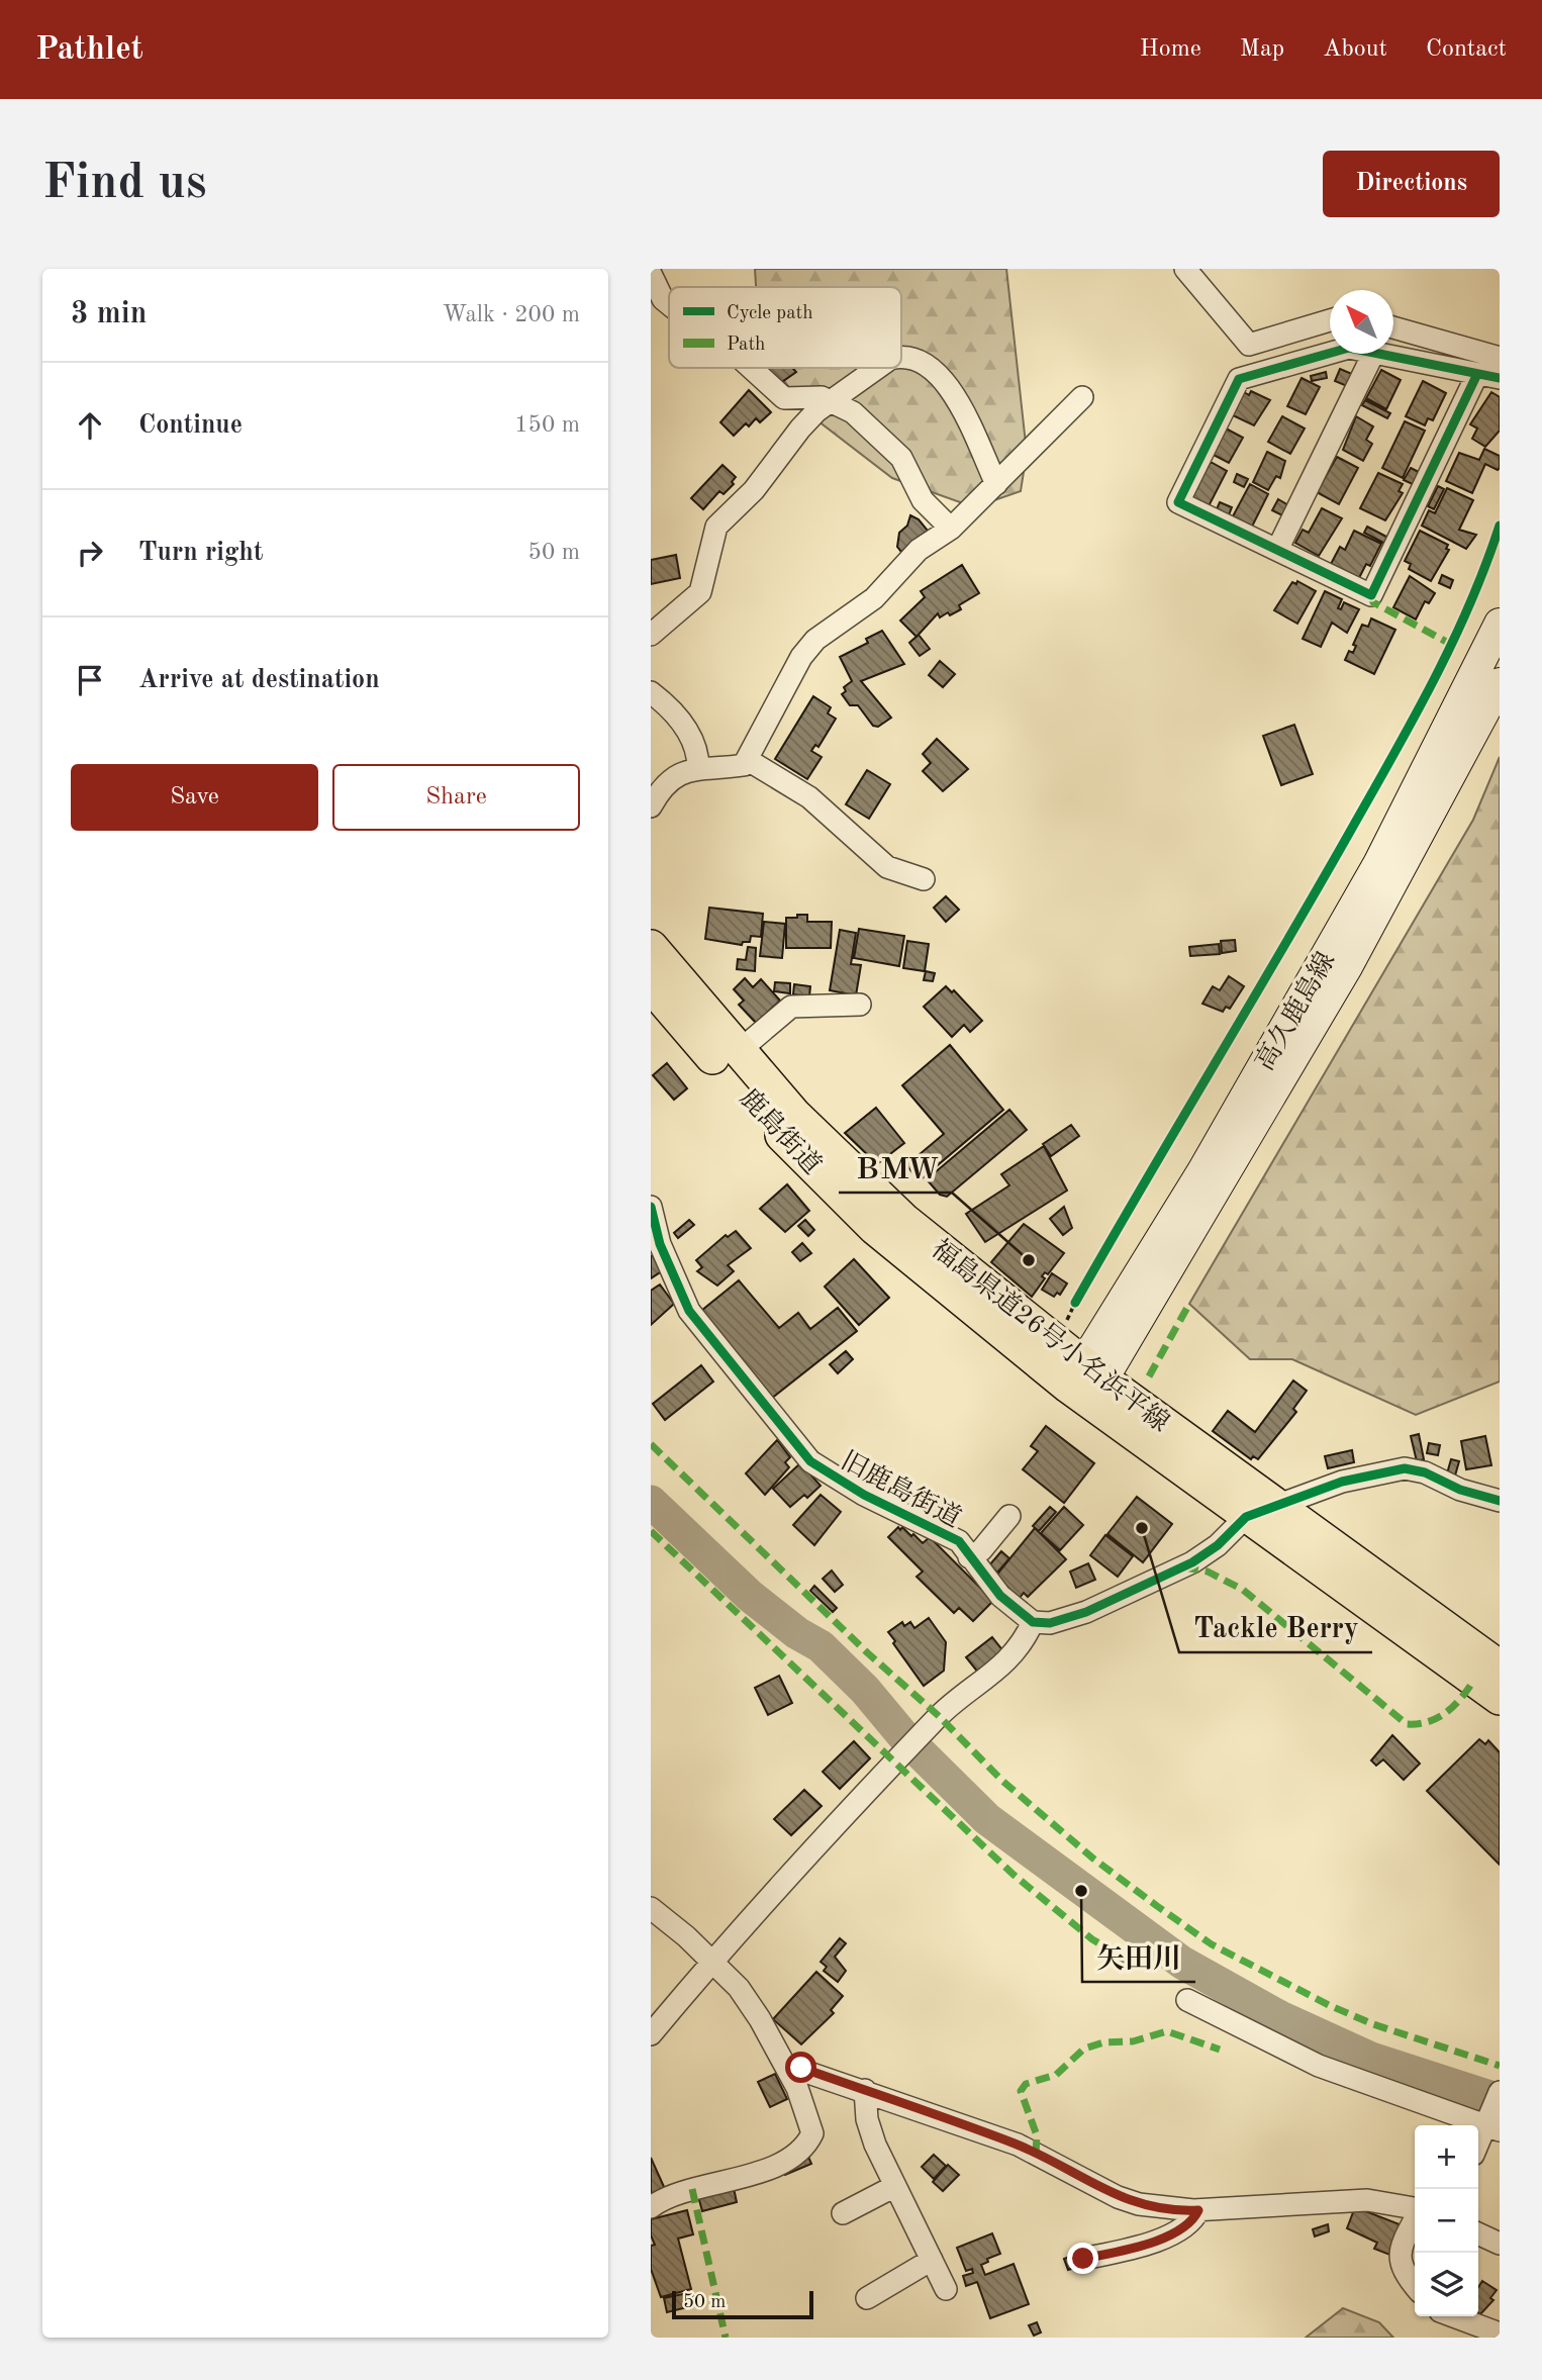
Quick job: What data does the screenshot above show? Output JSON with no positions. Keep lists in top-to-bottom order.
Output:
{
  "streets": {
    "main road": ["高久鹿島線", "鹿島街道", "福島県道26号小名浜平線"],
    "street": ["旧鹿島街道"]
  },
  "crossings": [
    ["高久鹿島線", "鹿島街道"],
    ["高久鹿島線", "福島県道26号小名浜平線"],
    ["鹿島街道", "福島県道26号小名浜平線"]
  ],
  "places": ["ＢＭＷ", "Tackle Berry", "矢田川"],
  "legend": ["Cycle path", "Path"],
  "scale_bar": "50 m",
  "north": "top left",
  "page": {
    "header": "Pathlet",
    "nav": [
      "Home",
      "Map",
      "About",
      "Contact"
    ],
    "buttons": [
      "Directions",
      ["Save", "Share"]
    ],
    "title": "Find us",
    "heading": ["3 min", "Walk · 200 m"],
    "list": [
      ["Continue", "150 m"],
      ["Turn right", "50 m"],
      "Arrive at destination"
    ],
    "map_buttons": ["+", "−"],
    "scale": "50 m"
  }
}
